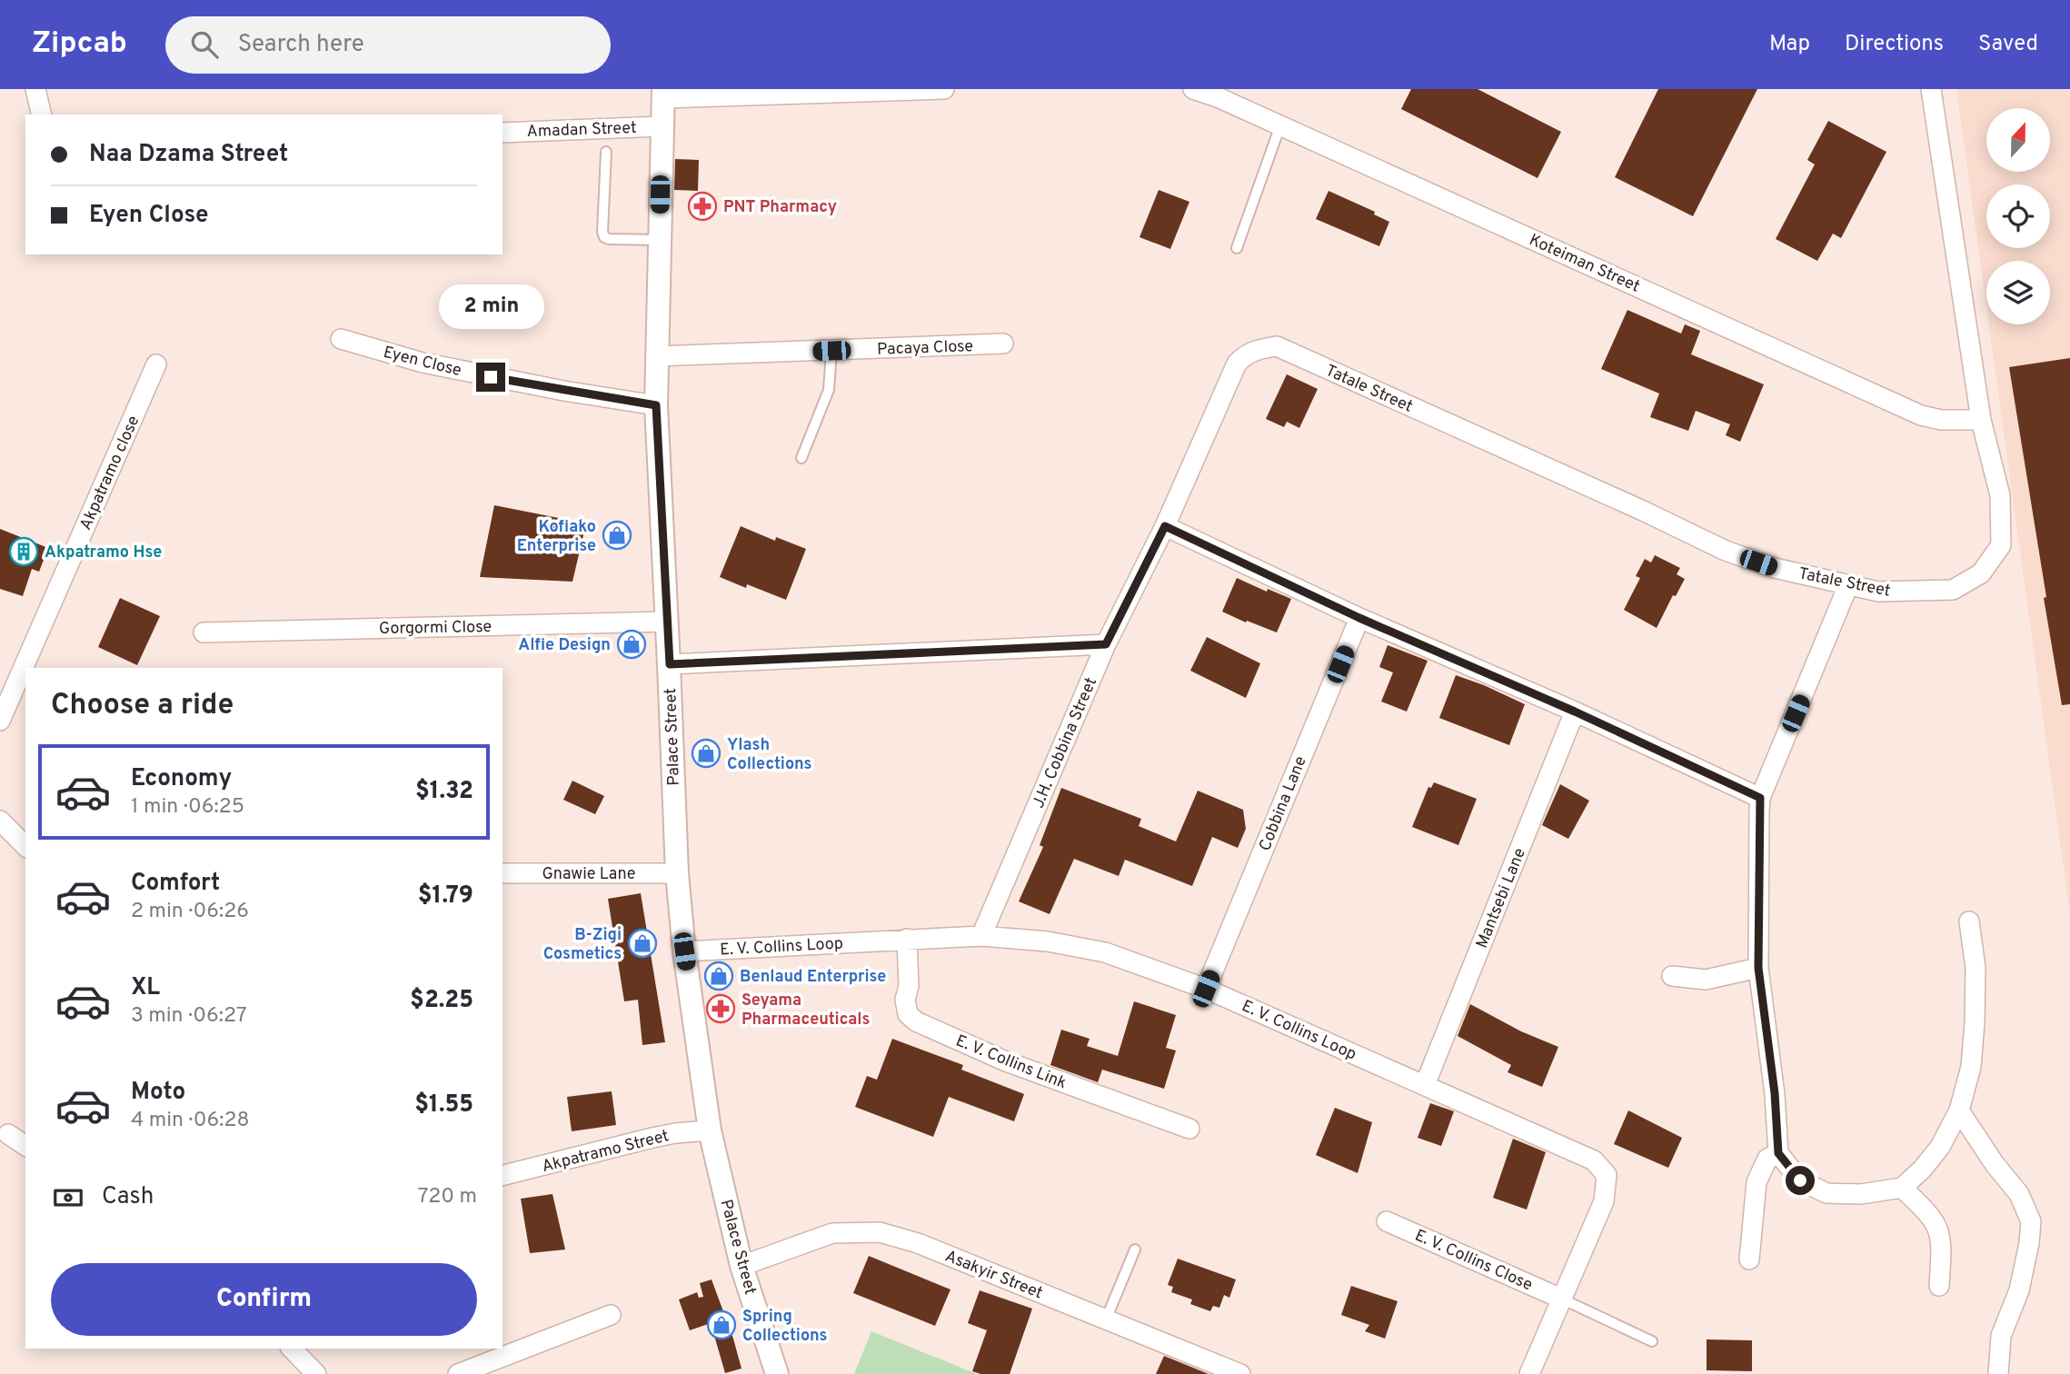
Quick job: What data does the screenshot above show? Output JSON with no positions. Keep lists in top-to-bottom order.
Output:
{
  "streets": {
    "street": [
      "Amadan Street",
      "Koteiman Street",
      "Pacaya Close",
      "Eyen Close",
      "Tatale Street",
      "Akpatramo close",
      "Gorgormi Close",
      "Palace Street",
      "J.H. Cobbina Street",
      "Cobbina Lane",
      "Gnawie Lane",
      "Mantsebi Lane",
      "E. V. Collins Loop",
      "E. V. Collins Link",
      "Akpatramo Street",
      "E. V. Collins Close",
      "Asakyir Street"
    ]
  },
  "crossings": [
    ["Amadan Street", "Palace Street"],
    ["Koteiman Street", "Tatale Street"],
    ["Pacaya Close", "Palace Street"],
    ["Eyen Close", "Palace Street"],
    ["Tatale Street", "J.H. Cobbina Street"],
    ["Gorgormi Close", "Palace Street"],
    ["Palace Street", "Gnawie Lane"],
    ["Palace Street", "E. V. Collins Loop"],
    ["Palace Street", "Akpatramo Street"],
    ["Palace Street", "Asakyir Street"],
    ["J.H. Cobbina Street", "E. V. Collins Loop"],
    ["Cobbina Lane", "E. V. Collins Loop"],
    ["Mantsebi Lane", "E. V. Collins Loop"],
    ["E. V. Collins Loop", "E. V. Collins Link"],
    ["E. V. Collins Loop", "E. V. Collins Close"]
  ],
  "places": {
    "pharmacy": ["PNT Pharmacy", "Seyama Pharmaceuticals"],
    "shop": [
      "Kofiako Enterprise",
      "Alfie Design",
      "Ylash Collections",
      "B-Zigi Cosmetics",
      "Benlaud Enterprise",
      "Spring Collections"
    ],
    "building": ["Akpatramo Hse"]
  },
  "north": "top",
  "page": {
    "header": "Zipcab",
    "search": "Search here",
    "nav": ["Map", "Directions", "Saved"],
    "banner": ["Naa Dzama Street", "Eyen Close"],
    "bubble": "2 min",
    "heading": "Choose a ride",
    "list": [
      {
        "name": "Economy",
        "note": "1 min · 06:25",
        "value": "$1.32"
      },
      {
        "name": "Comfort",
        "note": "2 min · 06:26",
        "value": "$1.79"
      },
      {
        "name": "XL",
        "note": "3 min · 06:27",
        "value": "$2.25"
      },
      {
        "name": "Moto",
        "note": "4 min · 06:28",
        "value": "$1.55"
      }
    ],
    "pay": ["Cash", "720 m"],
    "buttons": "Confirm"
  }
}
